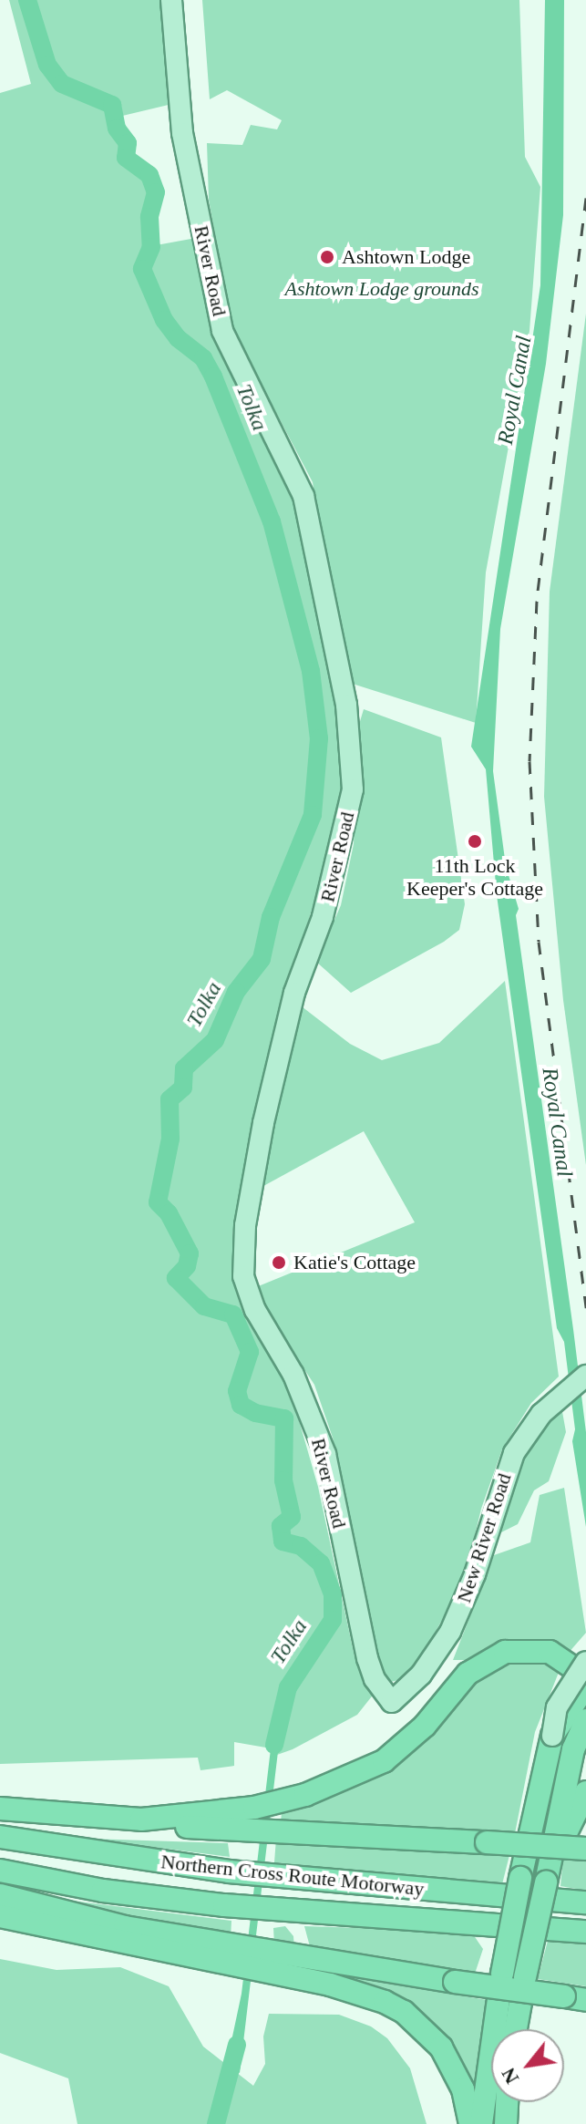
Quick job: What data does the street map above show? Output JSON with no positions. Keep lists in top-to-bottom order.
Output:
{
  "streets": {
    "highway": ["Northern Cross Route Motorway"],
    "main road": ["River Road", "New River Road"]
  },
  "crossings": [
    ["River Road", "New River Road"]
  ],
  "water": ["Royal Canal", "Tolka"],
  "parks": ["Ashtown Lodge grounds"],
  "places": ["Ashtown Lodge", "11th Lock Keeper's Cottage", "Katie's Cottage"],
  "north": "bottom left"
}
